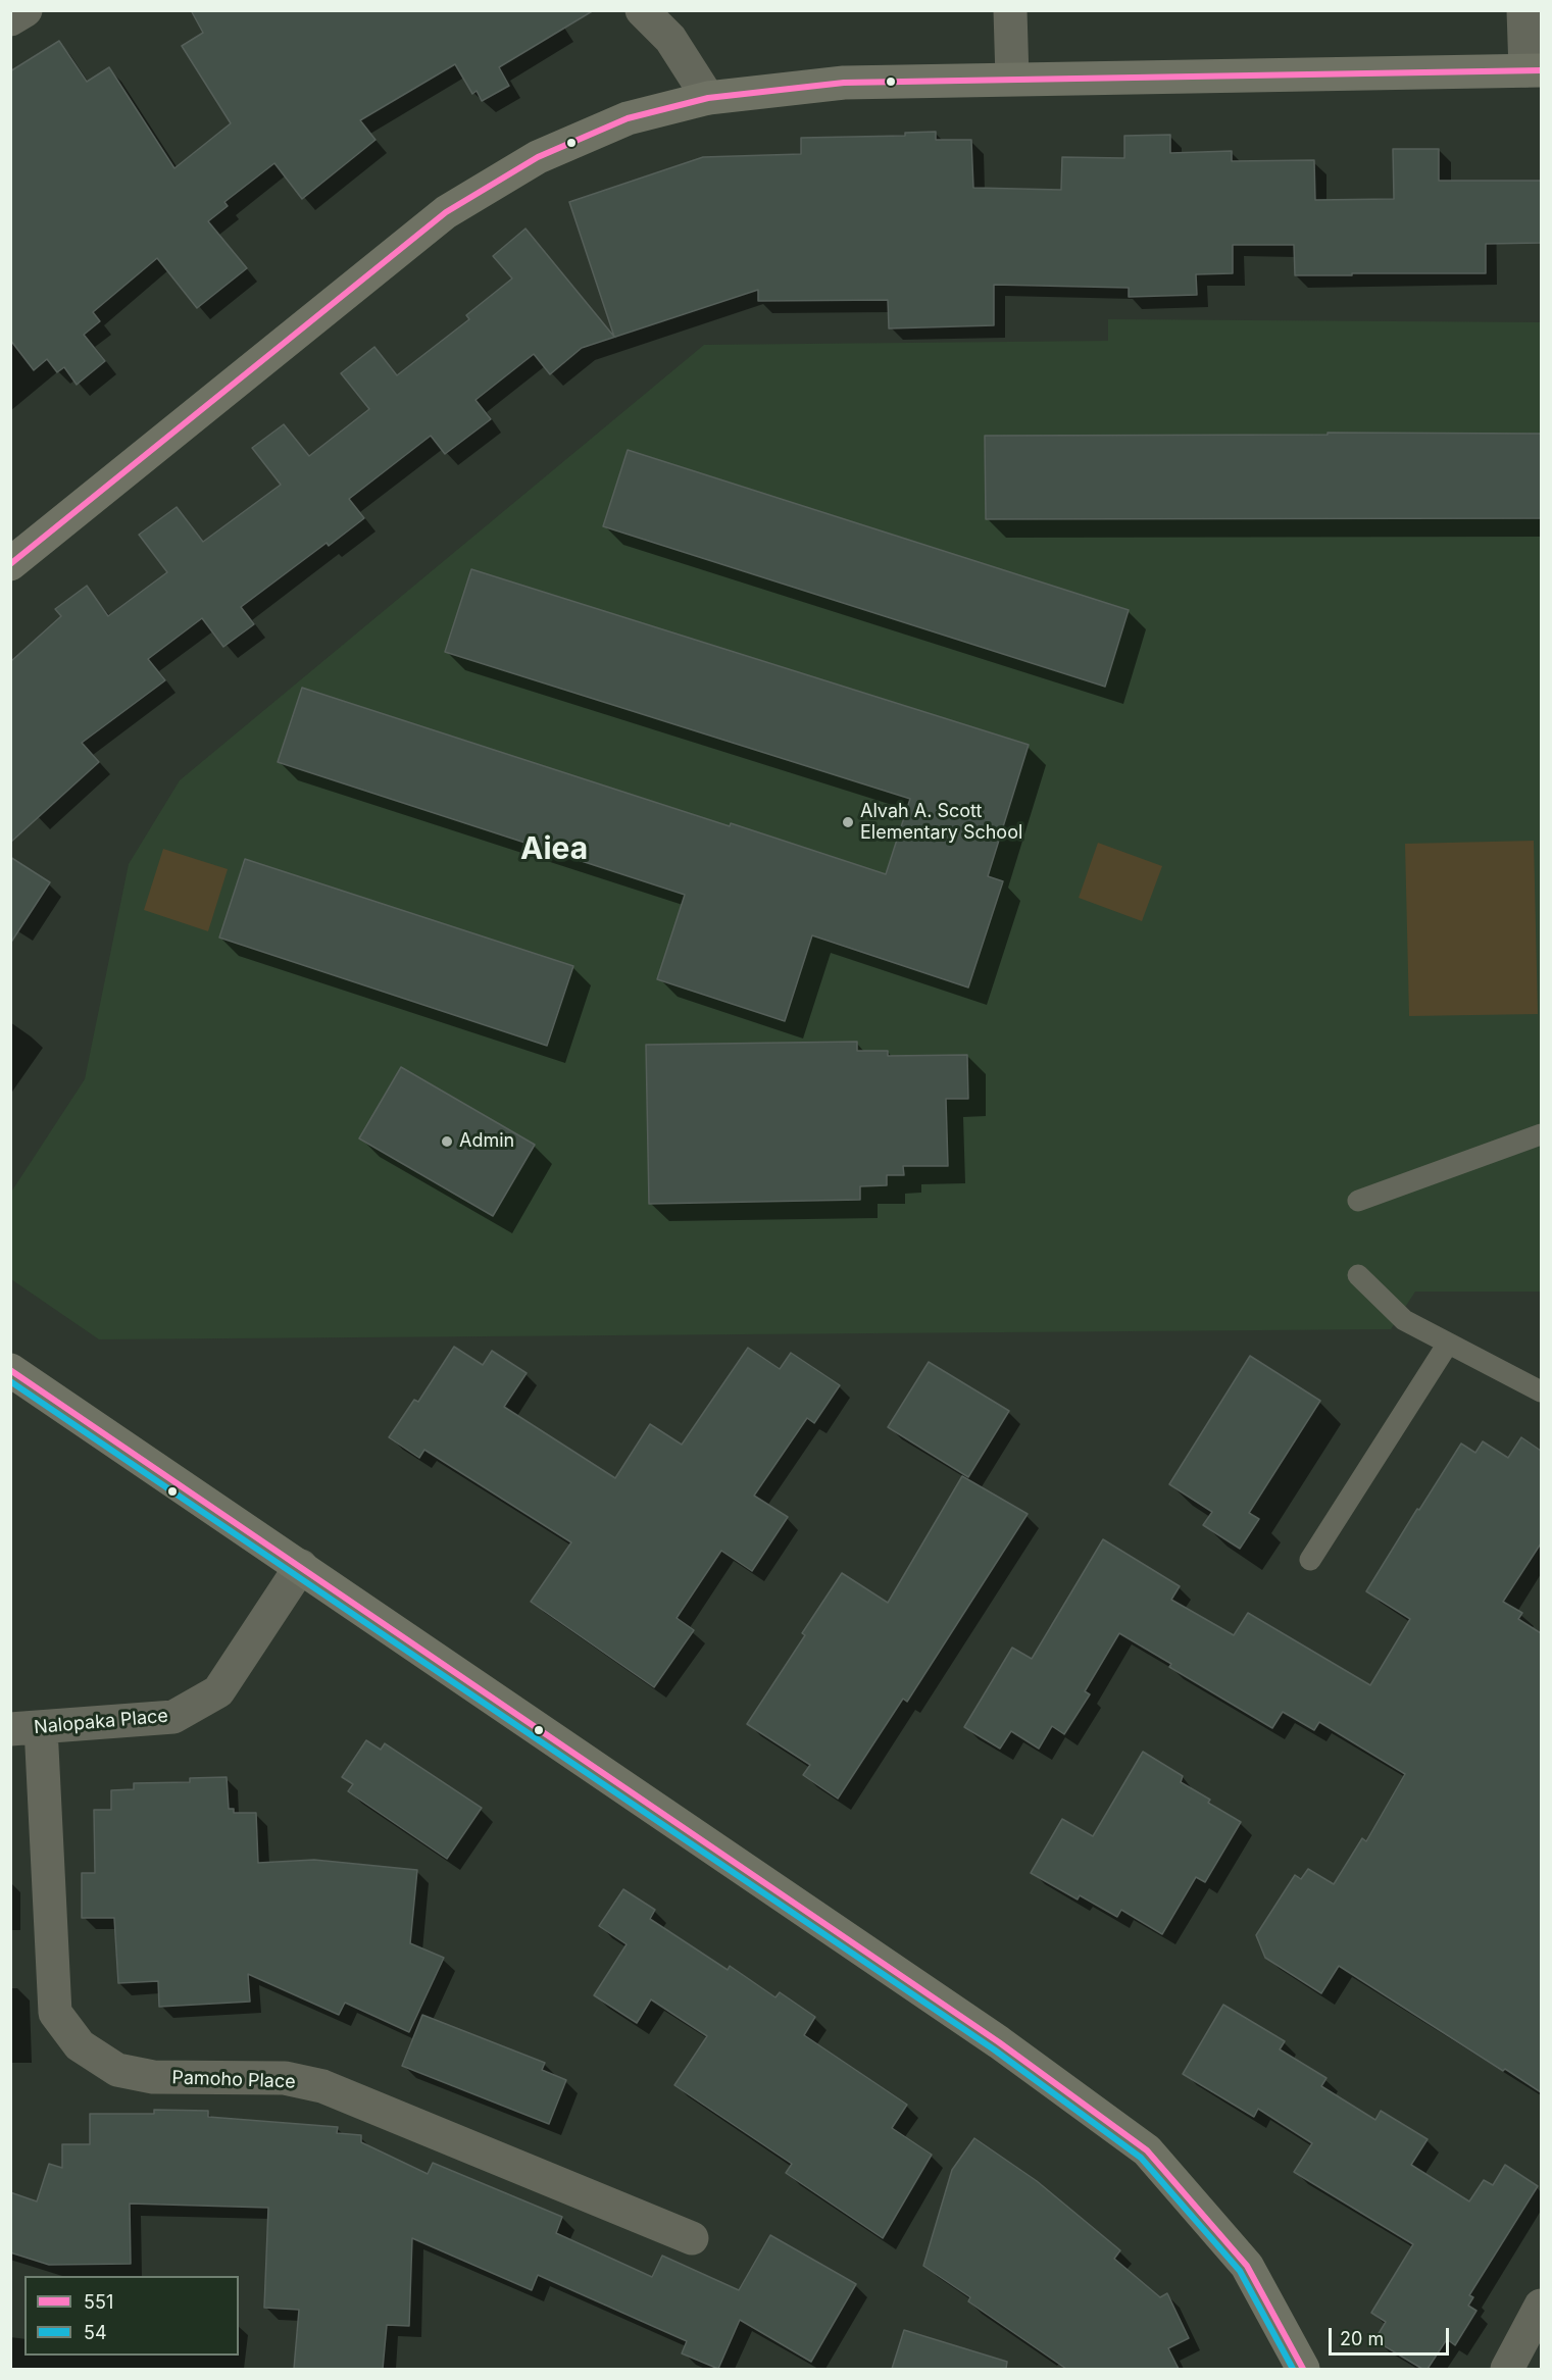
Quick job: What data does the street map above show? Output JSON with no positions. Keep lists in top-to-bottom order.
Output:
{
  "streets": {
    "street": ["Nalopaka Place", "Pamoho Place"]
  },
  "crossings": [
    ["Nalopaka Place", "Pamoho Place"]
  ],
  "districts": ["Aiea"],
  "places": ["Alvah A. Scott Elementary School", "Admin"],
  "lines": ["transit line 551", "transit line 54"],
  "legend": ["551", "54"],
  "scale_bar": "20 m"
}
